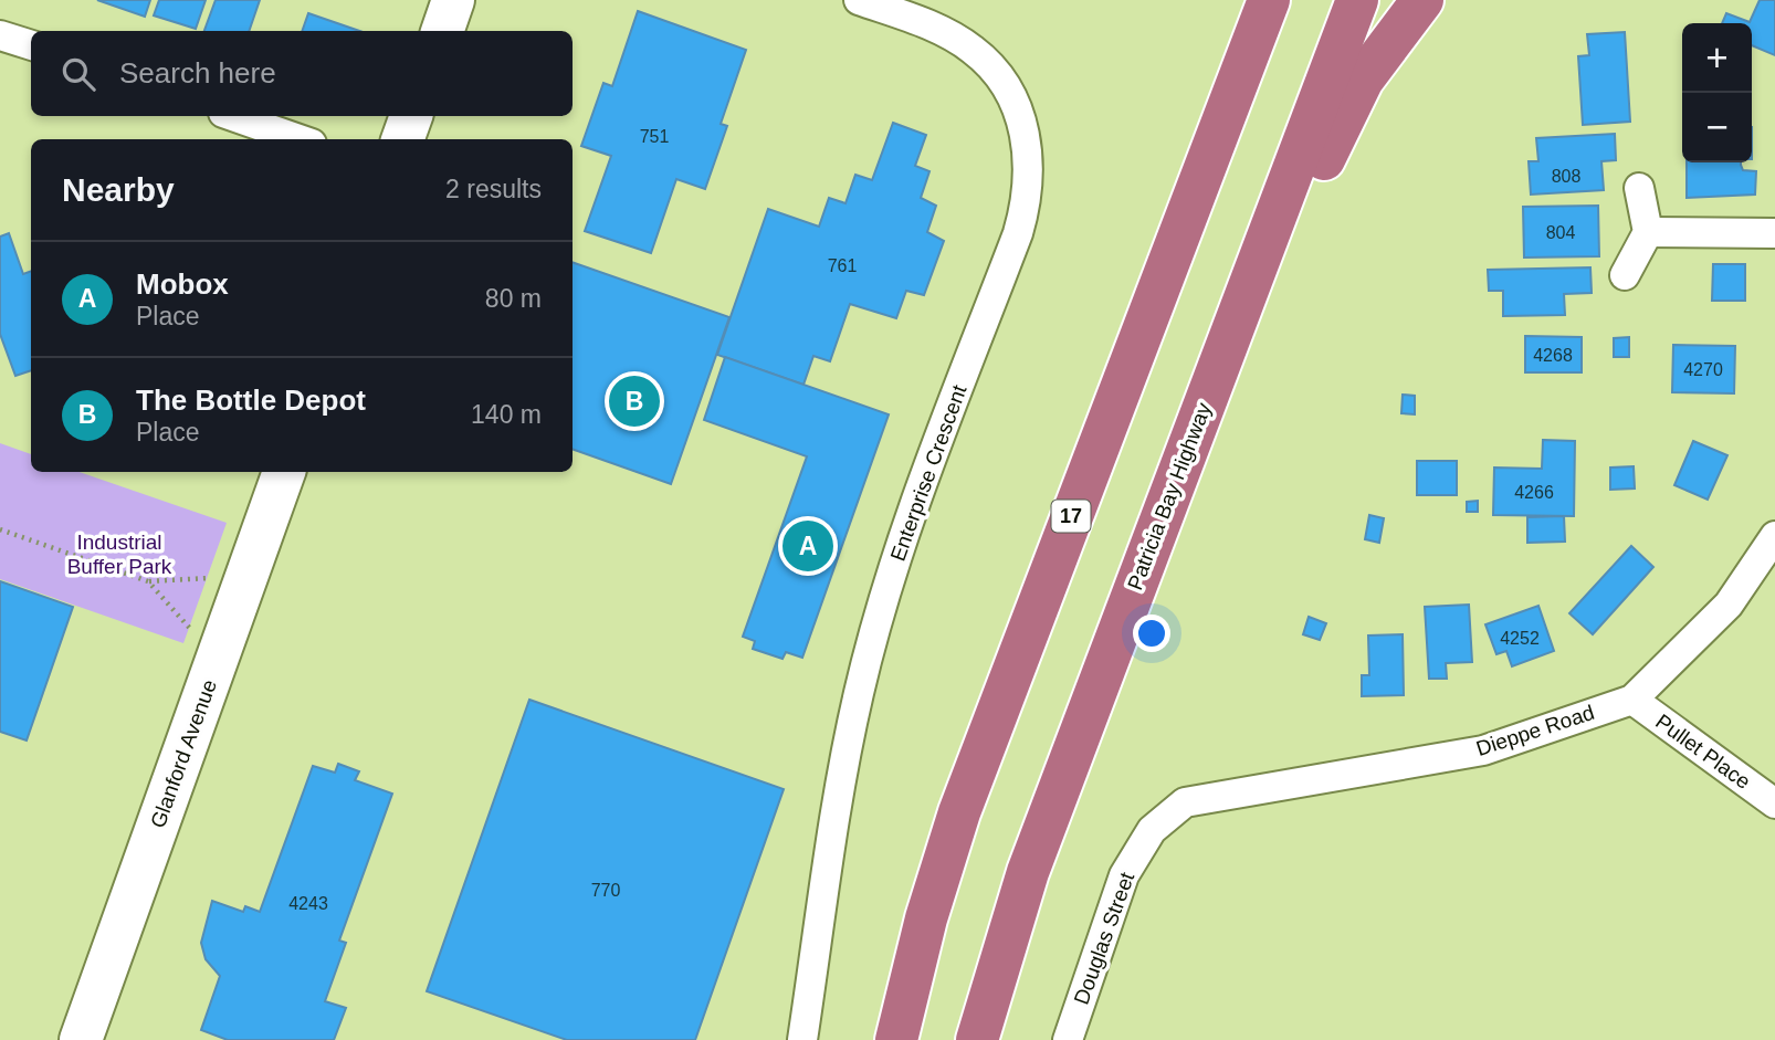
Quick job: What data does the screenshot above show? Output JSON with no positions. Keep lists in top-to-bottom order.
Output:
{
  "streets": {
    "highway": ["Patricia Bay Highway", "17"],
    "main road": ["Glanford Avenue"],
    "street": [
      "Enterprise Crescent",
      "Dieppe Road",
      "Pullet Place",
      "Douglas Street"
    ]
  },
  "crossings": [
    ["Dieppe Road", "Pullet Place"],
    ["Dieppe Road", "Douglas Street"]
  ],
  "parks": ["Industrial Buffer Park"],
  "house_numbers": [
    "751",
    "808",
    "804",
    "761",
    "4268",
    "4270",
    "4266",
    "4252",
    "770",
    "4243"
  ],
  "page": {
    "map_buttons": ["+", "−"],
    "search": "Search here",
    "heading": ["Nearby", "2 results"],
    "list": [
      {
        "mark": "A",
        "name": "Mobox",
        "note": "Place",
        "value": "80 m"
      },
      {
        "mark": "B",
        "name": "The Bottle Depot",
        "note": "Place",
        "value": "140 m"
      }
    ],
    "pins": ["B", "A"]
  }
}
